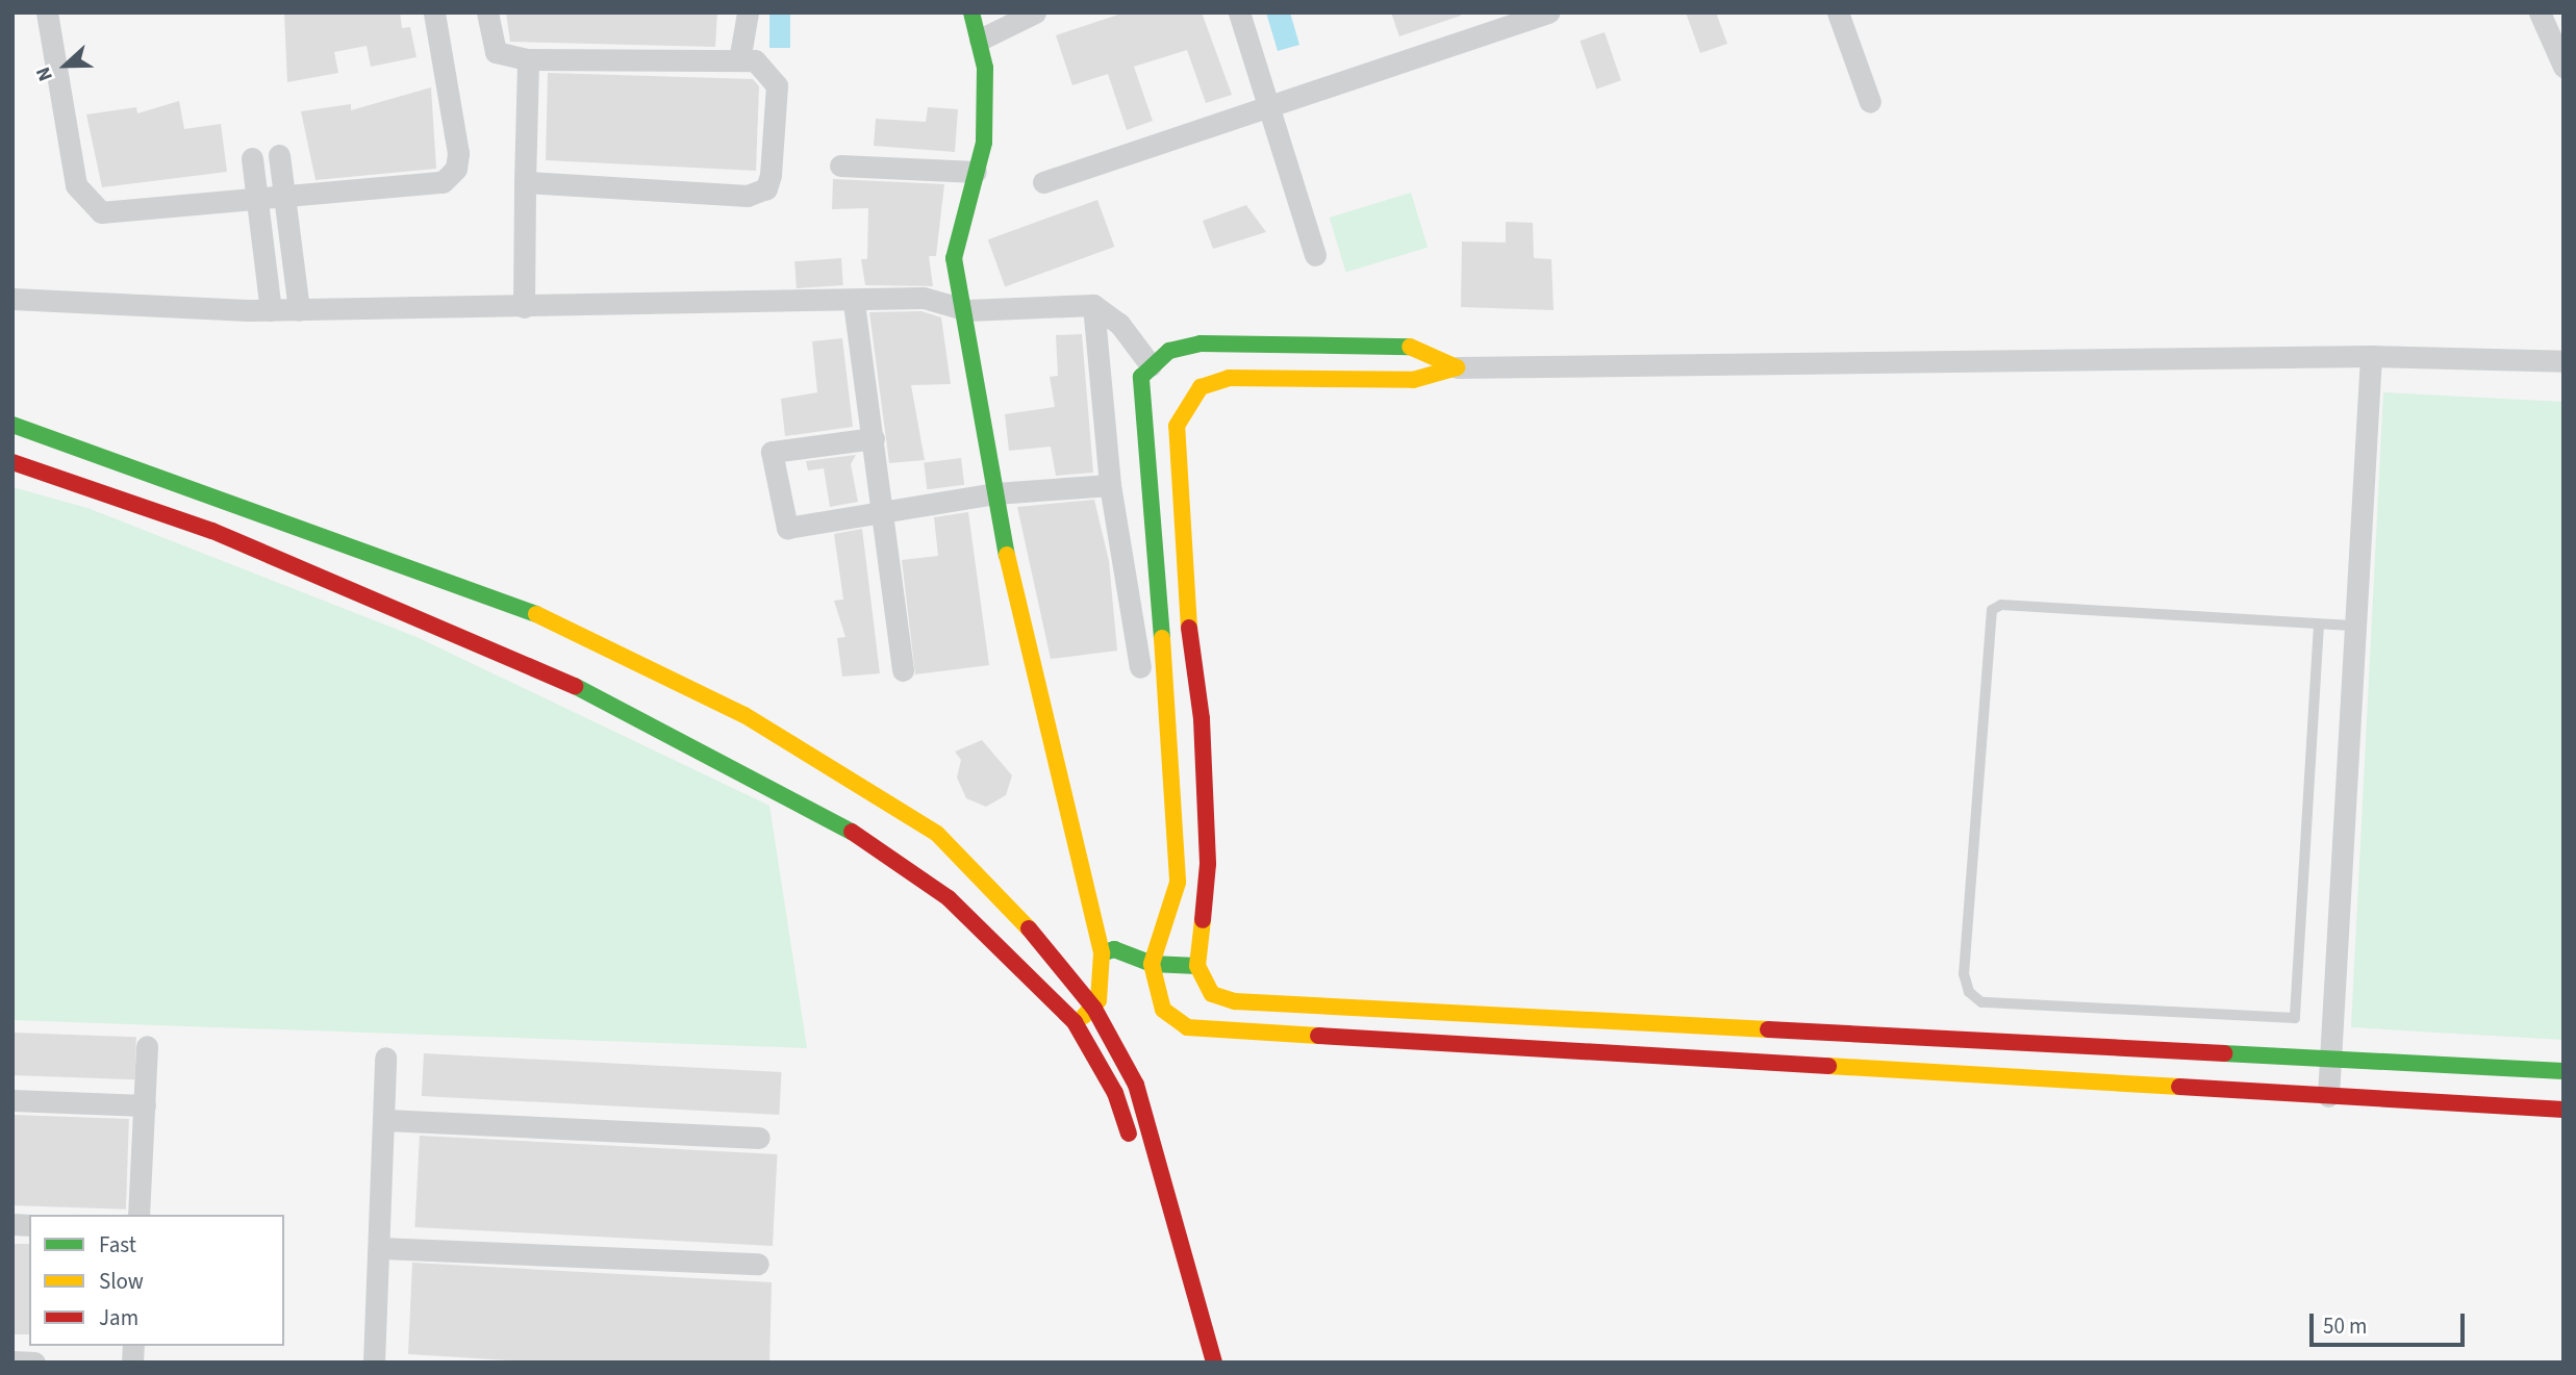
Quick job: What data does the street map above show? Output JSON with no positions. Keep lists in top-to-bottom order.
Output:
{
  "legend": ["Fast", "Slow", "Jam"],
  "scale_bar": "50 m",
  "north": "left"
}
